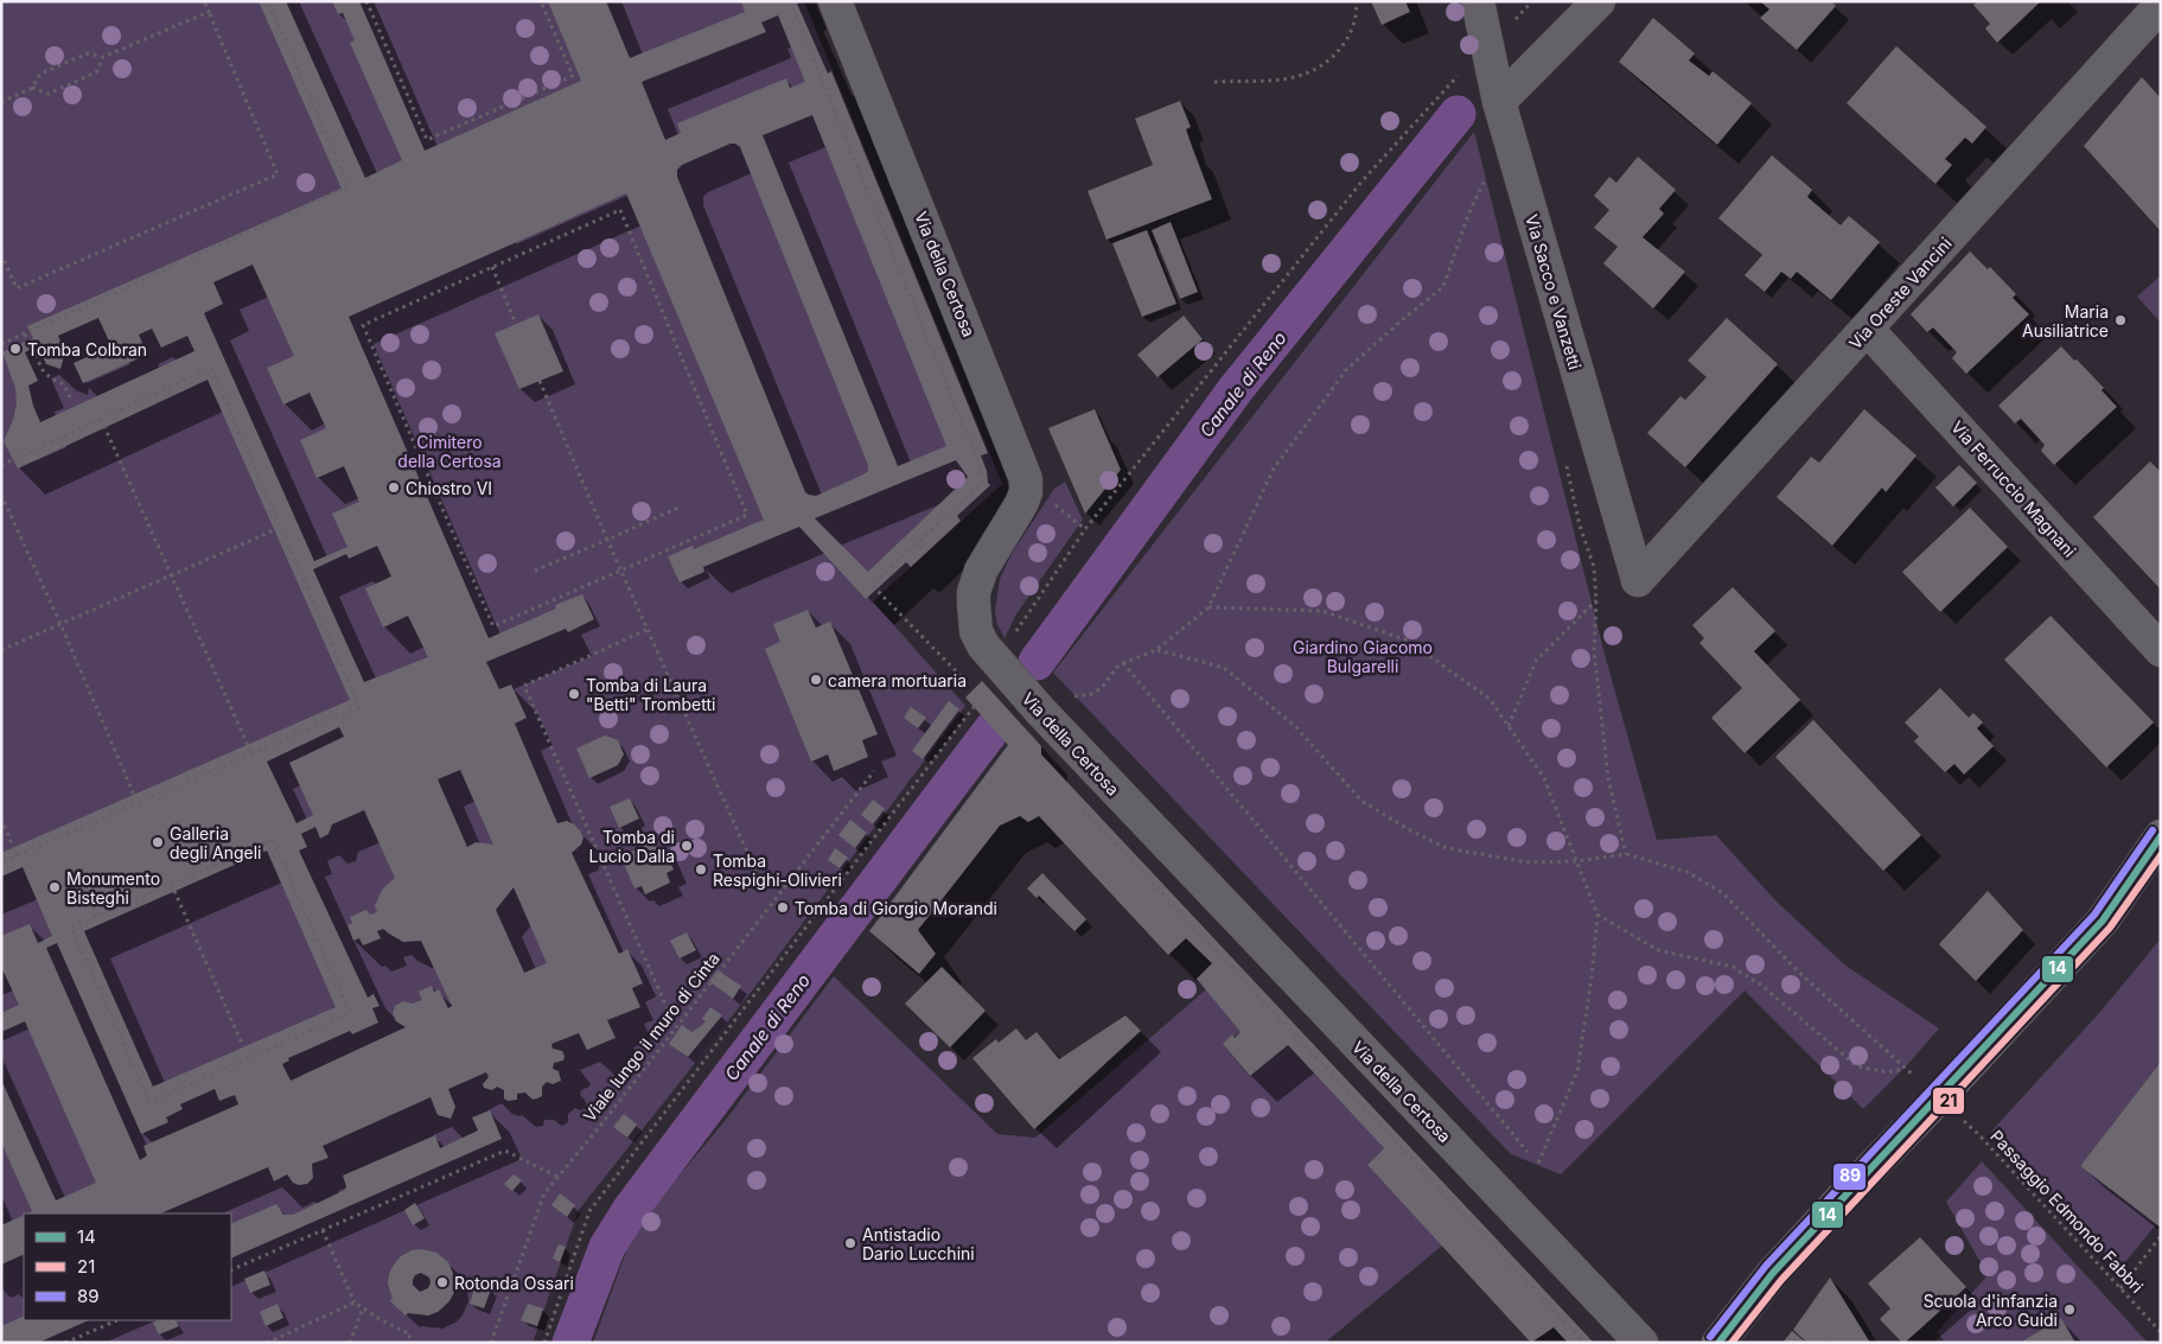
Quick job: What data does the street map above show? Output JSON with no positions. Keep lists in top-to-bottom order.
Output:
{
  "streets": {
    "street": [
      "Via della Certosa",
      "Via Sacco e Vanzetti",
      "Via Oreste Vancini",
      "Via Ferruccio Magnani"
    ],
    "path": ["Viale lungo il muro di Cinta", "Passaggio Edmondo Fabbri"]
  },
  "crossings": [
    ["Via Sacco e Vanzetti", "Via Oreste Vancini"],
    ["Via Oreste Vancini", "Via Ferruccio Magnani"]
  ],
  "water": ["Canale di Reno"],
  "parks": ["Cimitero della Certosa", "Giardino Giacomo Bulgarelli"],
  "places": [
    "Maria Ausiliatrice",
    "Tomba Colbran",
    "Chiostro VI",
    "camera mortuaria",
    "Tomba di Laura \"Betti\" Trombetti",
    "Galleria degli Angeli",
    "Tomba di Lucio Dalla",
    "Tomba Respighi-Olivieri",
    "Monumento Bisteghi",
    "Tomba di Giorgio Morandi",
    "Antistadio Dario Lucchini",
    "Rotonda Ossari",
    "Scuola d'infanzia Arco Guidi"
  ],
  "lines": ["transit line 89", "transit line 14", "transit line 21"],
  "legend": ["14", "21", "89"]
}
